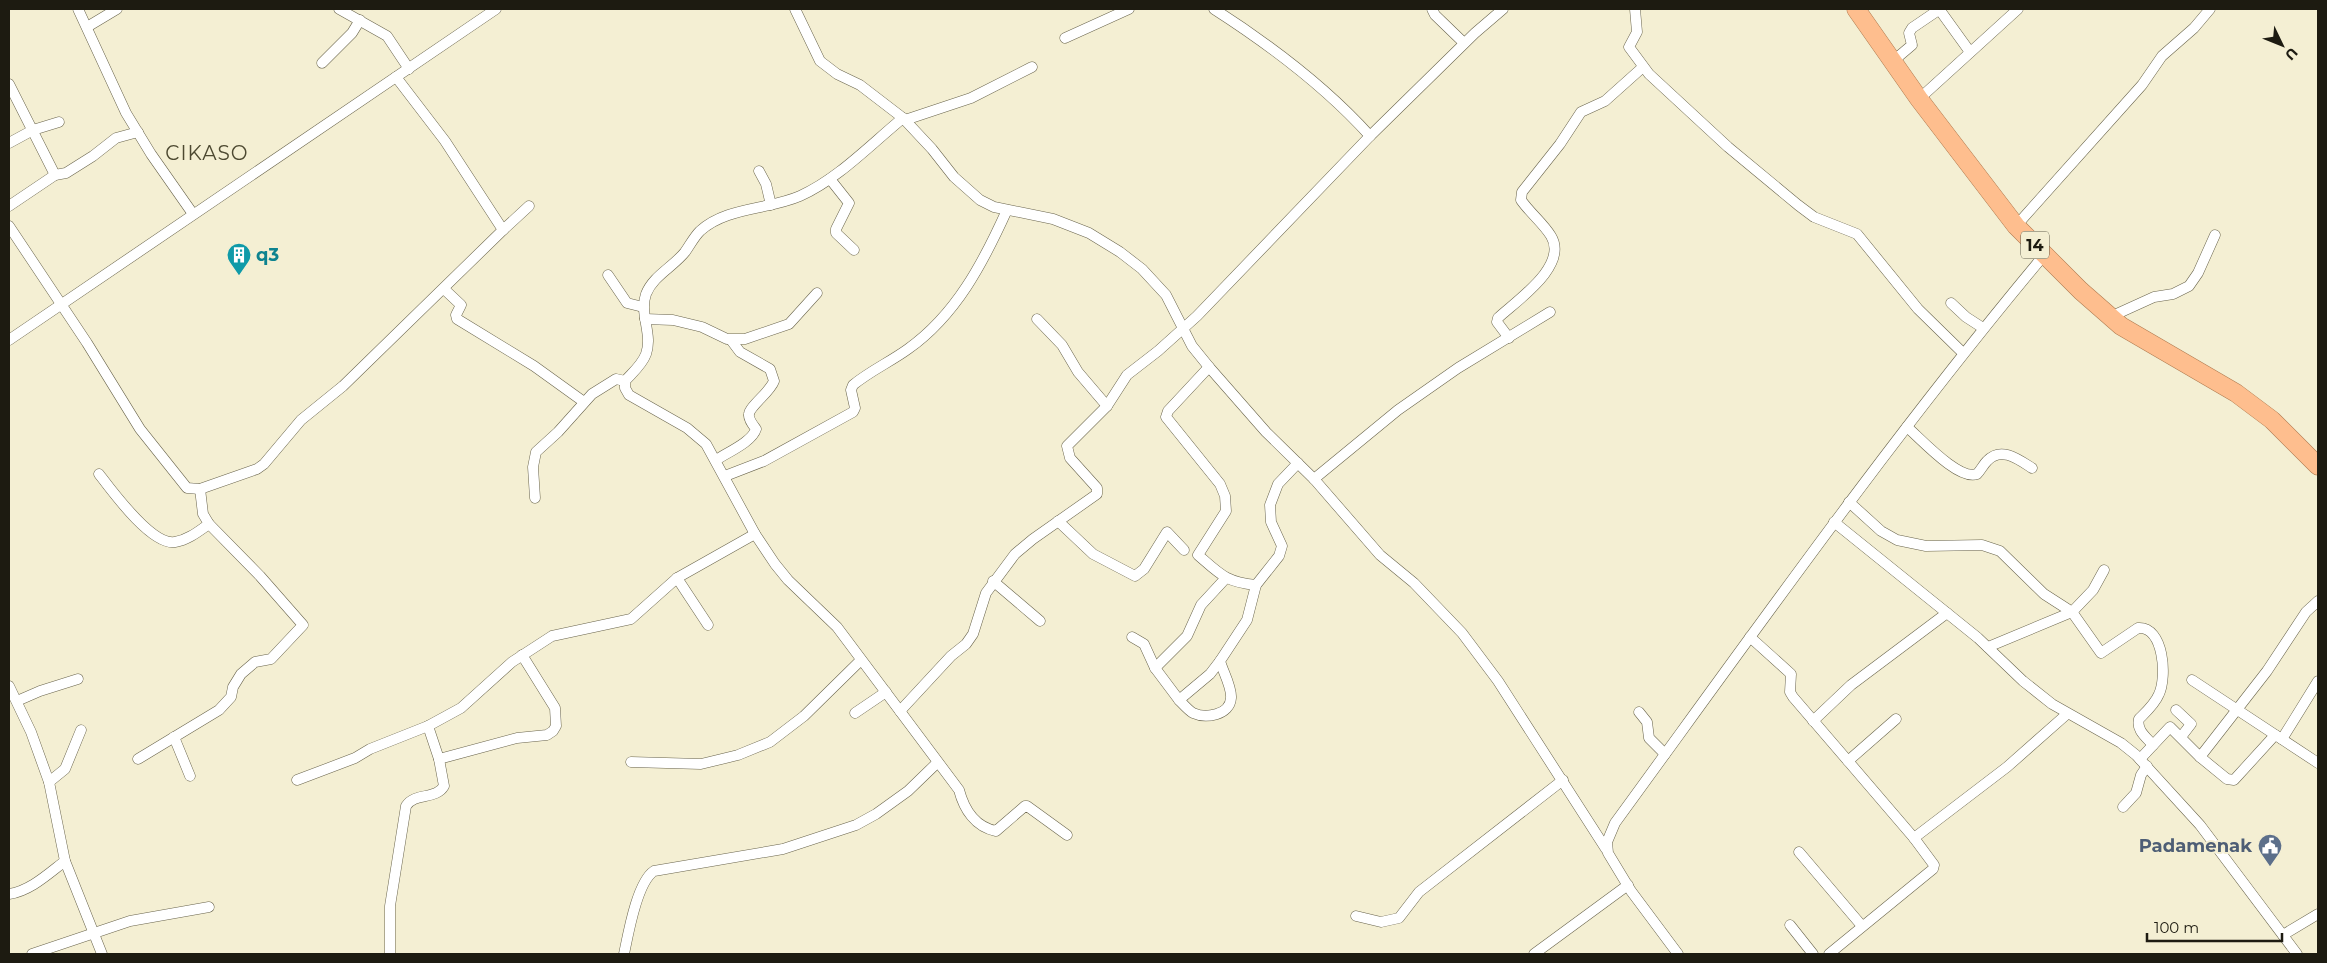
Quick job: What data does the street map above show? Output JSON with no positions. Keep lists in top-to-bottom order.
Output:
{
  "streets": {
    "highway": ["14"]
  },
  "districts": ["CIKASO"],
  "places": {
    "building": ["q3"],
    "public building": ["Padamenak"]
  },
  "scale_bar": "100 m",
  "north": "bottom right"
}
